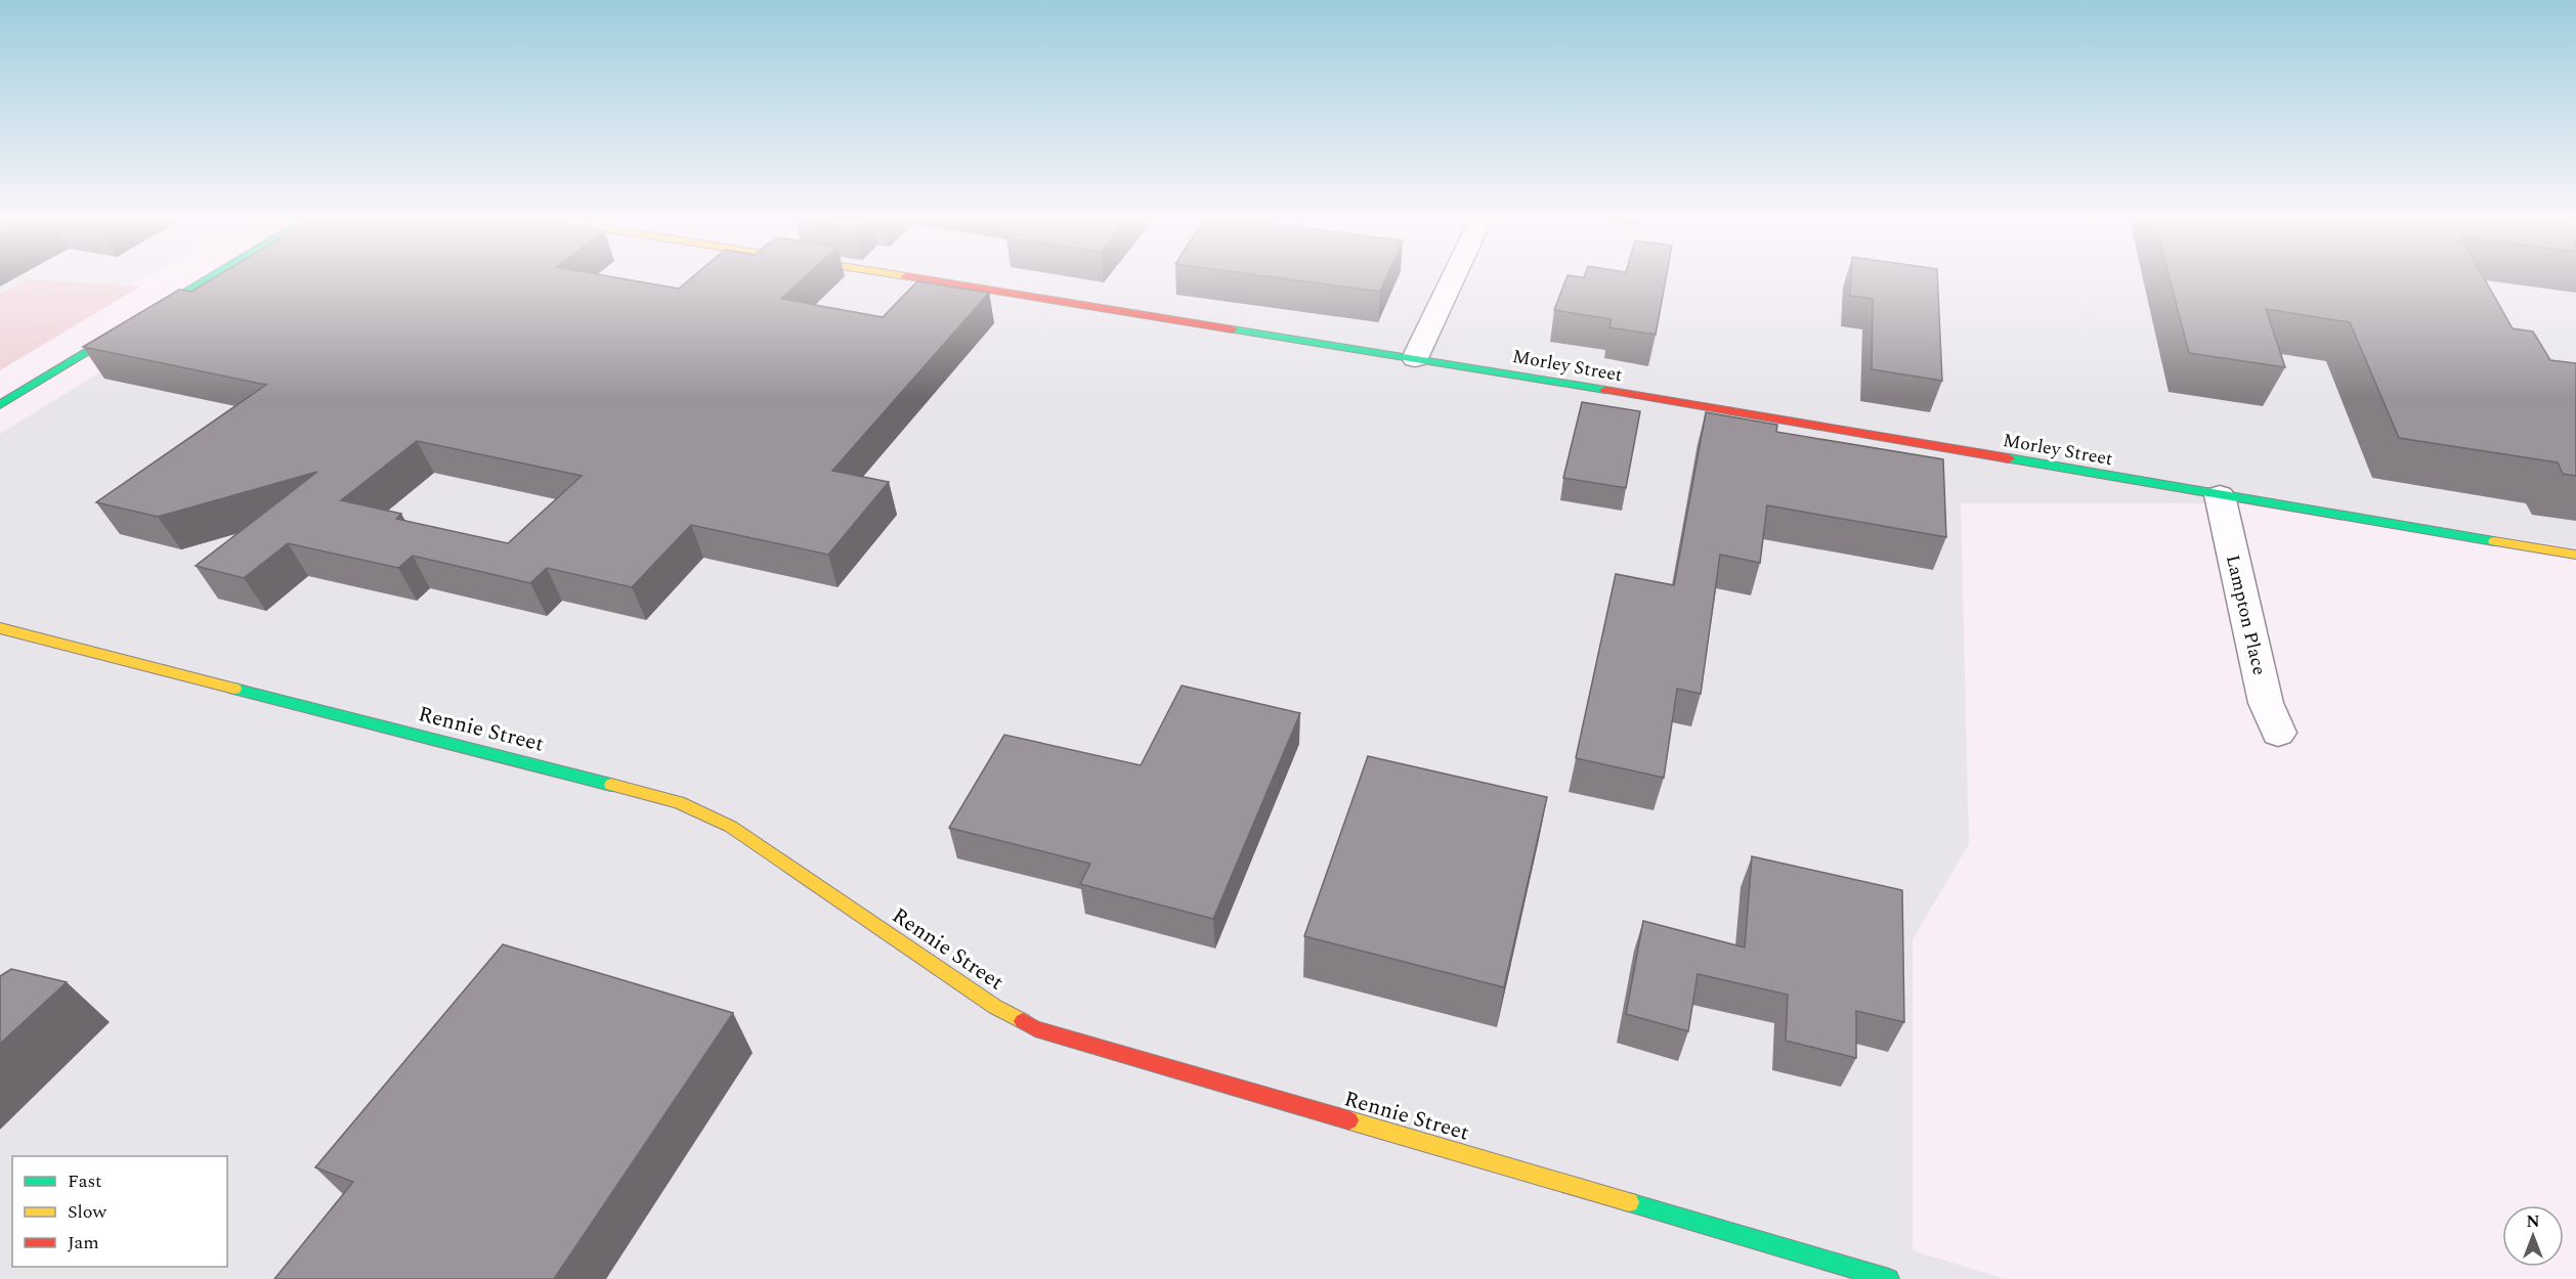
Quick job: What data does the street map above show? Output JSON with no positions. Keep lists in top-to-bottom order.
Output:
{
  "streets": {
    "street": ["Morley Street", "Lampton Place", "Rennie Street"]
  },
  "crossings": [
    ["Morley Street", "Lampton Place"]
  ],
  "legend": ["Fast", "Slow", "Jam"],
  "north": "top"
}
